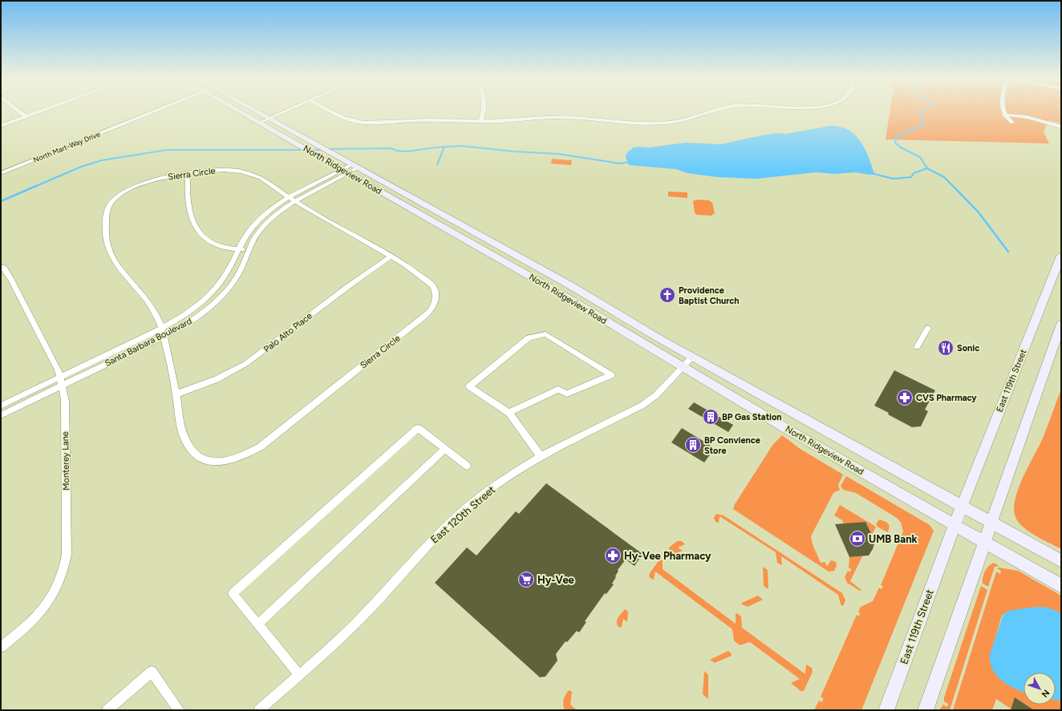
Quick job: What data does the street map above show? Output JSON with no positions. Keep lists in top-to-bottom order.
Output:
{
  "streets": {
    "main road": ["North Ridgeview Road", "East 119th Street"],
    "street": [
      "North Mart-Way Drive",
      "Sierra Circle",
      "Palo Alto Place",
      "Santa Barbara Boulevard",
      "Monterey Lane",
      "East 120th Street"
    ]
  },
  "crossings": [
    ["North Ridgeview Road", "Santa Barbara Boulevard"],
    ["North Ridgeview Road", "East 119th Street"],
    ["North Ridgeview Road", "East 120th Street"],
    ["Sierra Circle", "Palo Alto Place"],
    ["Sierra Circle", "Santa Barbara Boulevard"],
    ["Santa Barbara Boulevard", "Monterey Lane"]
  ],
  "places": {
    "church": ["Providence Baptist Church"],
    "restaurant": ["Sonic"],
    "pharmacy": ["CVS Pharmacy", "Hy-Vee Pharmacy"],
    "building": ["BP Gas Station", "BP Convience Store"],
    "bank": ["UMB Bank"],
    "supermarket": ["Hy-Vee"]
  },
  "north": "bottom right"
}
